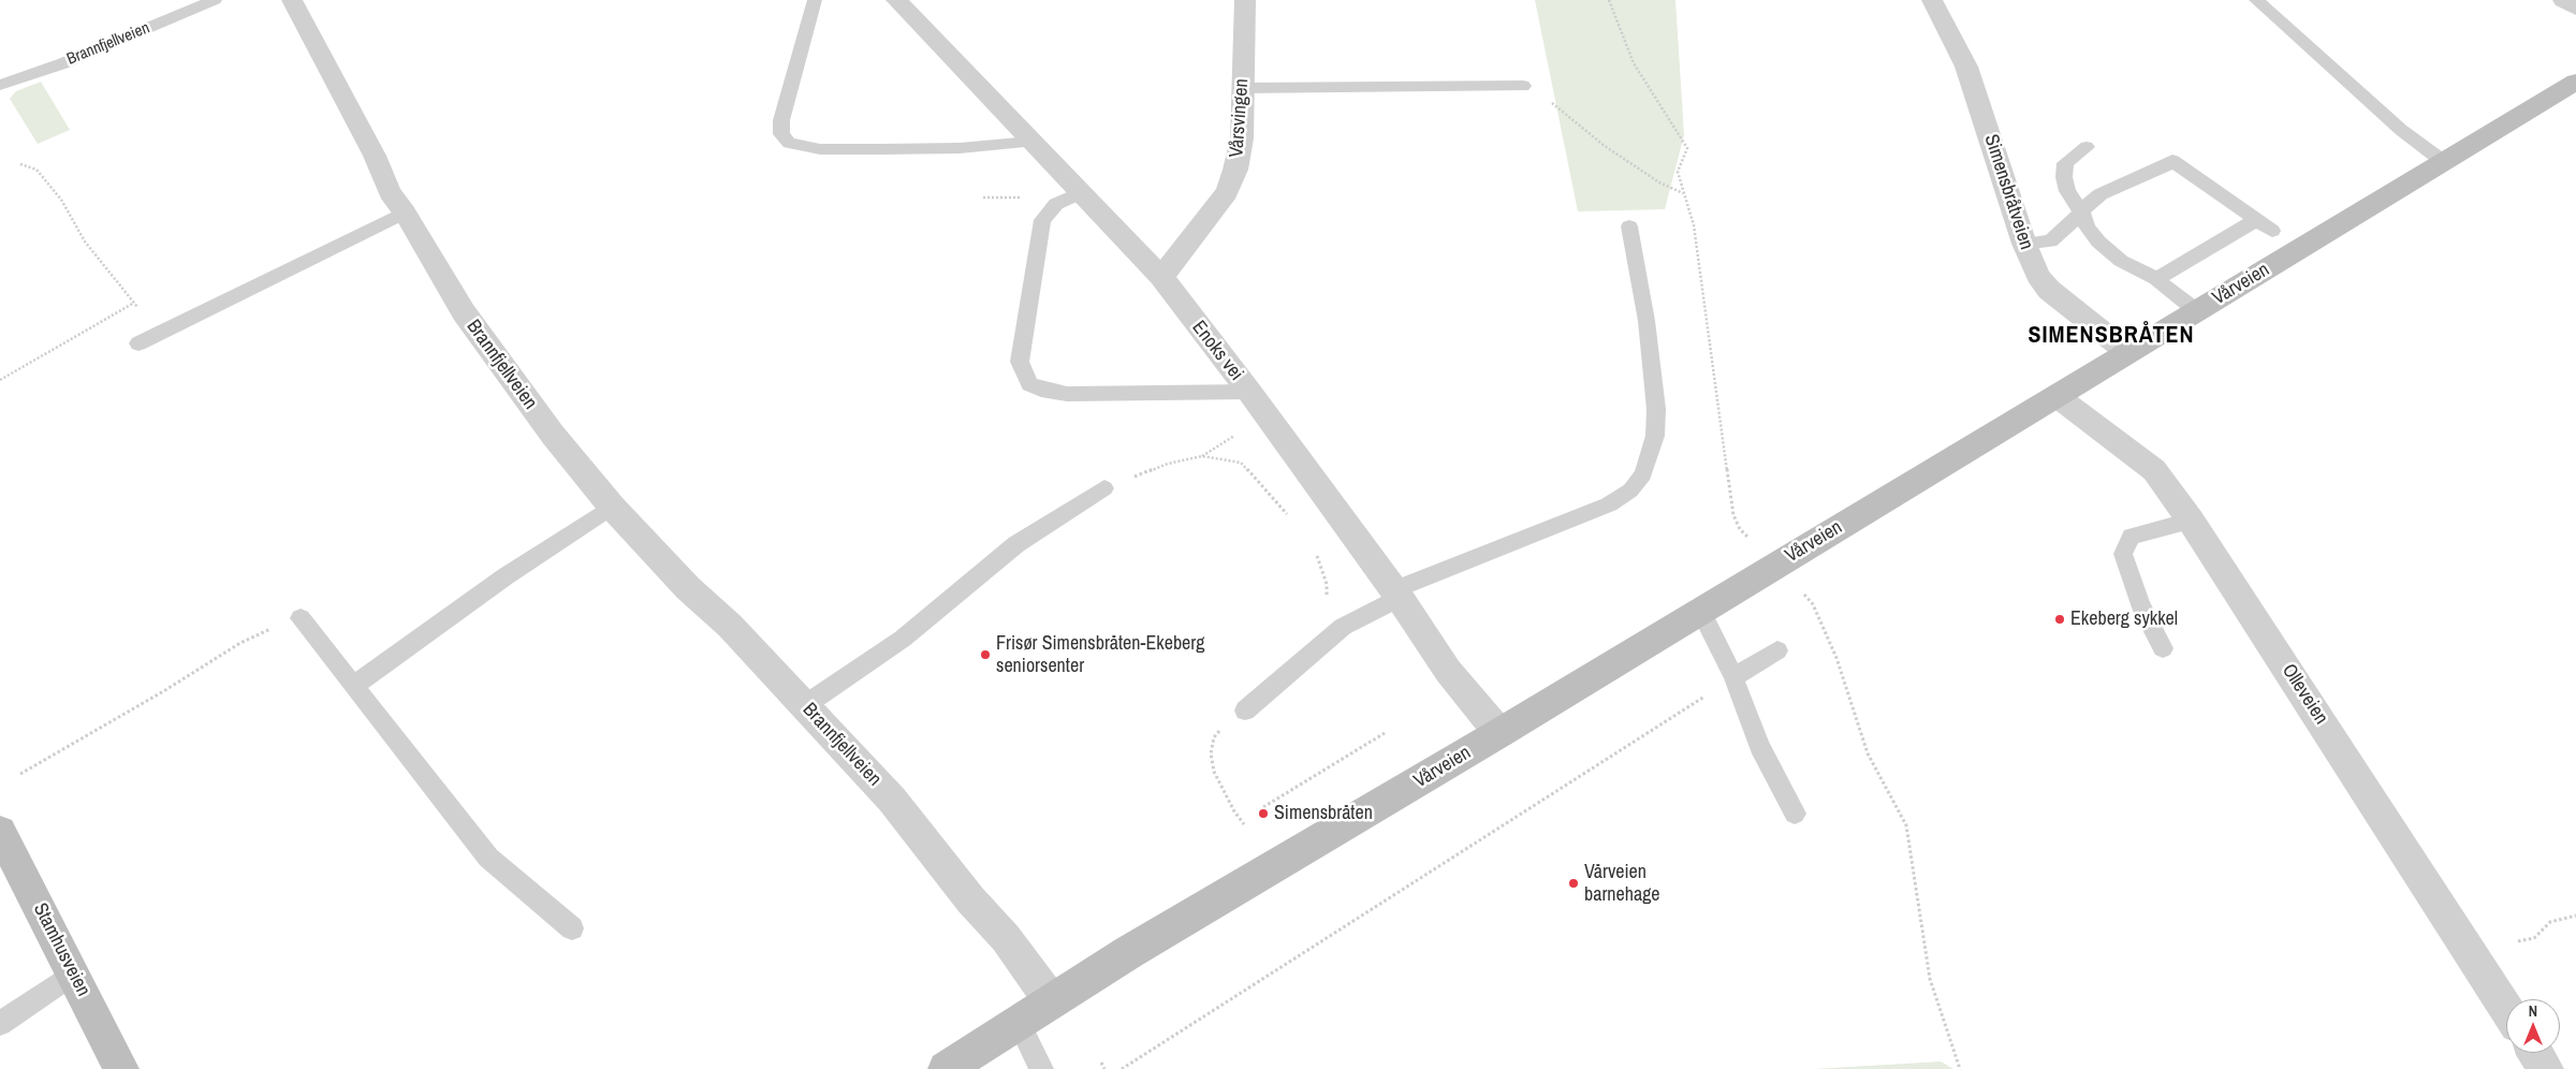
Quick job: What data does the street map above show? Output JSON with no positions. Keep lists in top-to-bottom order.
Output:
{
  "streets": {
    "street": [
      "Brannfjellveien",
      "Vårsvingen",
      "Simensbråtveien",
      "Vårveien",
      "Enoks vei",
      "Olleveien",
      "Stamhusveien"
    ]
  },
  "crossings": [
    ["Brannfjellveien", "Vårveien"],
    ["Vårsvingen", "Enoks vei"],
    ["Simensbråtveien", "Vårveien"],
    ["Vårveien", "Enoks vei"],
    ["Vårveien", "Olleveien"]
  ],
  "districts": ["SIMENSBRÅTEN"],
  "places": [
    "Ekeberg sykkel",
    "Frisør Simensbråten-Ekeberg seniorsenter",
    "Simensbråten",
    "Vårveien barnehage"
  ],
  "north": "top"
}
